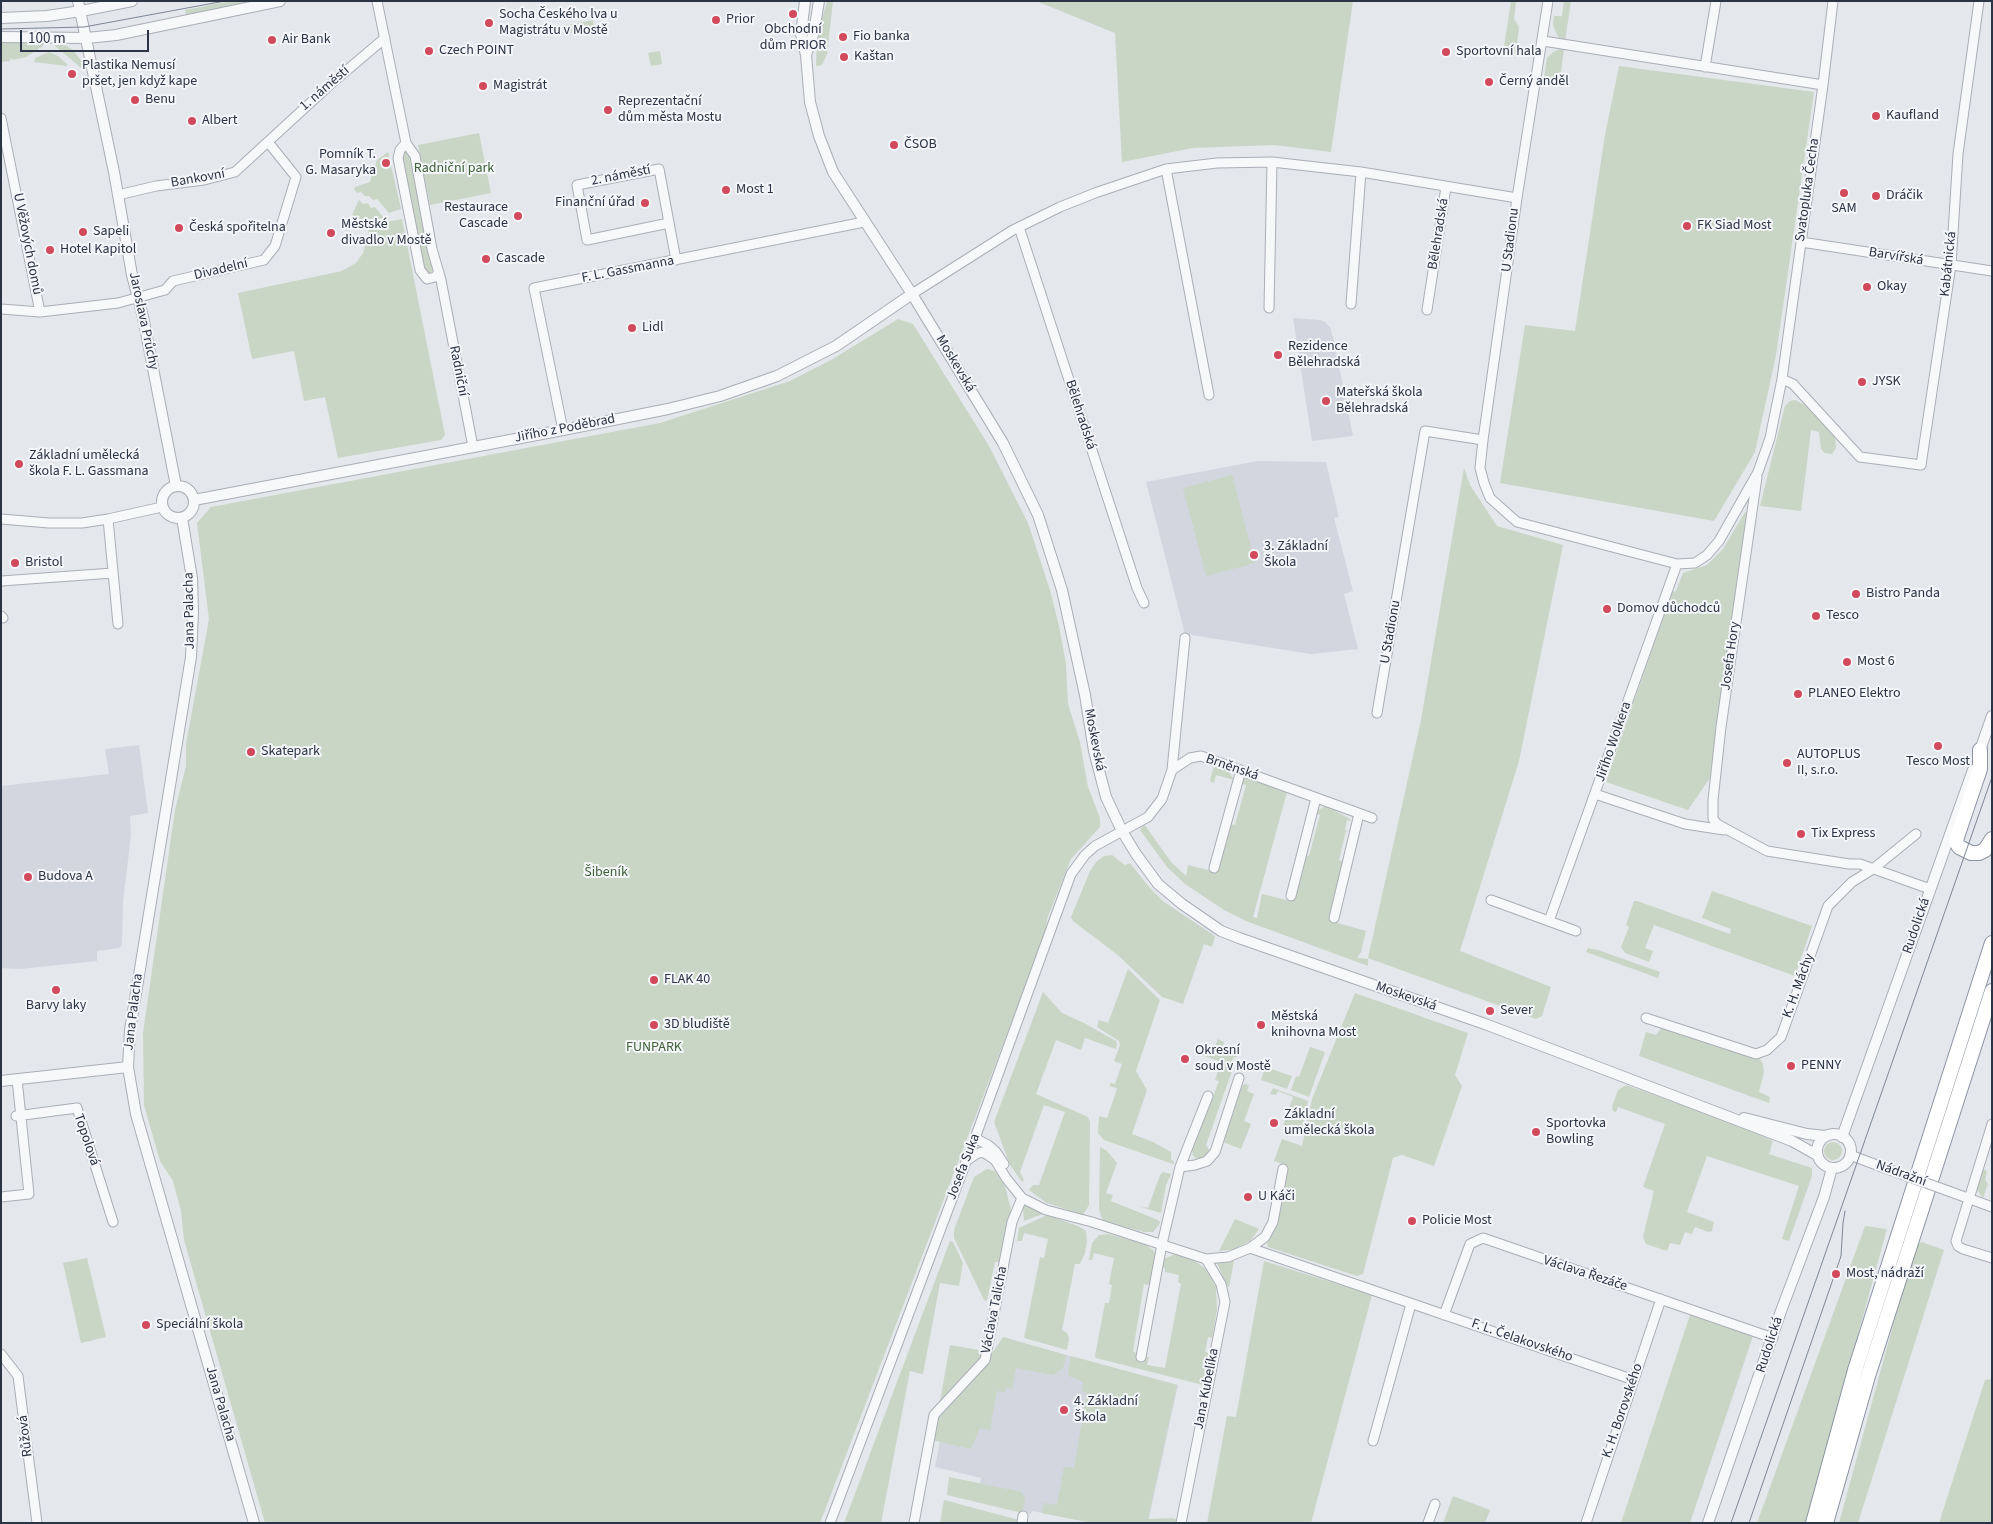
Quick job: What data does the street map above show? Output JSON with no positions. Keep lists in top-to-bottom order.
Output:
{
  "streets": {
    "street": [
      "1. náměstí",
      "2. náměstí",
      "Bankovní",
      "Svatopluka Čecha",
      "Bělehradská",
      "U Stadionu",
      "U Věžových domů",
      "Barvířská",
      "Kabátnická",
      "Divadelní",
      "F. L. Gassmanna",
      "Jaroslava Průchy",
      "Moskevská",
      "Radniční",
      "Jiřího z Poděbrad",
      "Jana Palacha",
      "Josefa Hory",
      "Jiřího Wolkera",
      "Brněnská",
      "Rudolická",
      "K. H. Máchy",
      "Topolová",
      "Josefa Suka",
      "Nádražní",
      "Václava Řezáče",
      "Václava Talicha",
      "F. L. Čelakovského",
      "Jana Kubelíka",
      "K. H. Borovského",
      "Růžová"
    ]
  },
  "crossings": [
    ["1. náměstí", "Bankovní"],
    ["1. náměstí", "Divadelní"],
    ["1. náměstí", "Radniční"],
    ["2. náměstí", "F. L. Gassmanna"],
    ["Bankovní", "Divadelní"],
    ["Bankovní", "Jaroslava Průchy"],
    ["Svatopluka Čecha", "U Stadionu"],
    ["Svatopluka Čecha", "Barvířská"],
    ["Svatopluka Čecha", "Kabátnická"],
    ["Svatopluka Čecha", "Josefa Hory"],
    ["Svatopluka Čecha", "Jiřího Wolkera"],
    ["Bělehradská", "U Stadionu"],
    ["Bělehradská", "Moskevská"],
    ["Bělehradská", "Jiřího z Poděbrad"],
    ["U Stadionu", "Jiřího Wolkera"],
    ["U Věžových domů", "Divadelní"],
    ["Barvířská", "Kabátnická"],
    ["Divadelní", "Jaroslava Průchy"],
    ["F. L. Gassmanna", "Moskevská"],
    ["F. L. Gassmanna", "Jiřího z Poděbrad"],
    ["Jaroslava Průchy", "Jiřího z Poděbrad"],
    ["Jaroslava Průchy", "Jana Palacha"],
    ["Moskevská", "Jiřího z Poděbrad"],
    ["Moskevská", "Rudolická"],
    ["Moskevská", "Josefa Suka"],
    ["Moskevská", "Nádražní"],
    ["Radniční", "Jiřího z Poděbrad"],
    ["Jiřího z Poděbrad", "Jana Palacha"],
    ["Josefa Hory", "Jiřího Wolkera"],
    ["Josefa Hory", "Rudolická"],
    ["Josefa Hory", "K. H. Máchy"],
    ["Rudolická", "Nádražní"],
    ["Rudolická", "Václava Řezáče"],
    ["Václava Řezáče", "F. L. Čelakovského"],
    ["Václava Řezáče", "K. H. Borovského"],
    ["F. L. Čelakovského", "K. H. Borovského"]
  ],
  "parks": ["Radniční park", "Šibeník", "FUNPARK"],
  "places": [
    "Obchodní dům PRIOR",
    "Prior",
    "Socha Českého lva u Magistrátu v Mostě",
    "Fio banka",
    "Air Bank",
    "Czech POINT",
    "Sportovní hala",
    "Kaštan",
    "Plastika Nemusí pršet, jen když kape",
    "Černý anděl",
    "Magistrát",
    "Benu",
    "Reprezentační dům města Mostu",
    "Kaufland",
    "Albert",
    "ČSOB",
    "Pomník T. G. Masaryka",
    "Most 1",
    "SAM",
    "Dráčik",
    "Finanční úřad",
    "Restaurace Cascade",
    "FK Siad Most",
    "Česká spořitelna",
    "Sapeli",
    "Městské divadlo v Mostě",
    "Hotel Kapitol",
    "Cascade",
    "Okay",
    "Lidl",
    "Rezidence Bělehradská",
    "JYSK",
    "Mateřská škola Bělehradská",
    "Základní umělecká škola F. L. Gassmana",
    "3. Základní Škola",
    "Bristol",
    "Bistro Panda",
    "Domov důchodců",
    "Tesco",
    "Most 6",
    "PLANEO Elektro",
    "Tesco Most",
    "Skatepark",
    "AUTOPLUS II, s.r.o.",
    "Tix Express",
    "Budova A",
    "FLAK 40",
    "Barvy laky",
    "Sever",
    "3D bludiště",
    "Městská knihovna Most",
    "Okresní soud v Mostě",
    "PENNY",
    "Základní umělecká škola",
    "Sportovka Bowling",
    "U Káči",
    "Policie Most",
    "Most, nádraží",
    "Speciální škola",
    "4. Základní Škola"
  ],
  "scale_bar": "100 m"
}
